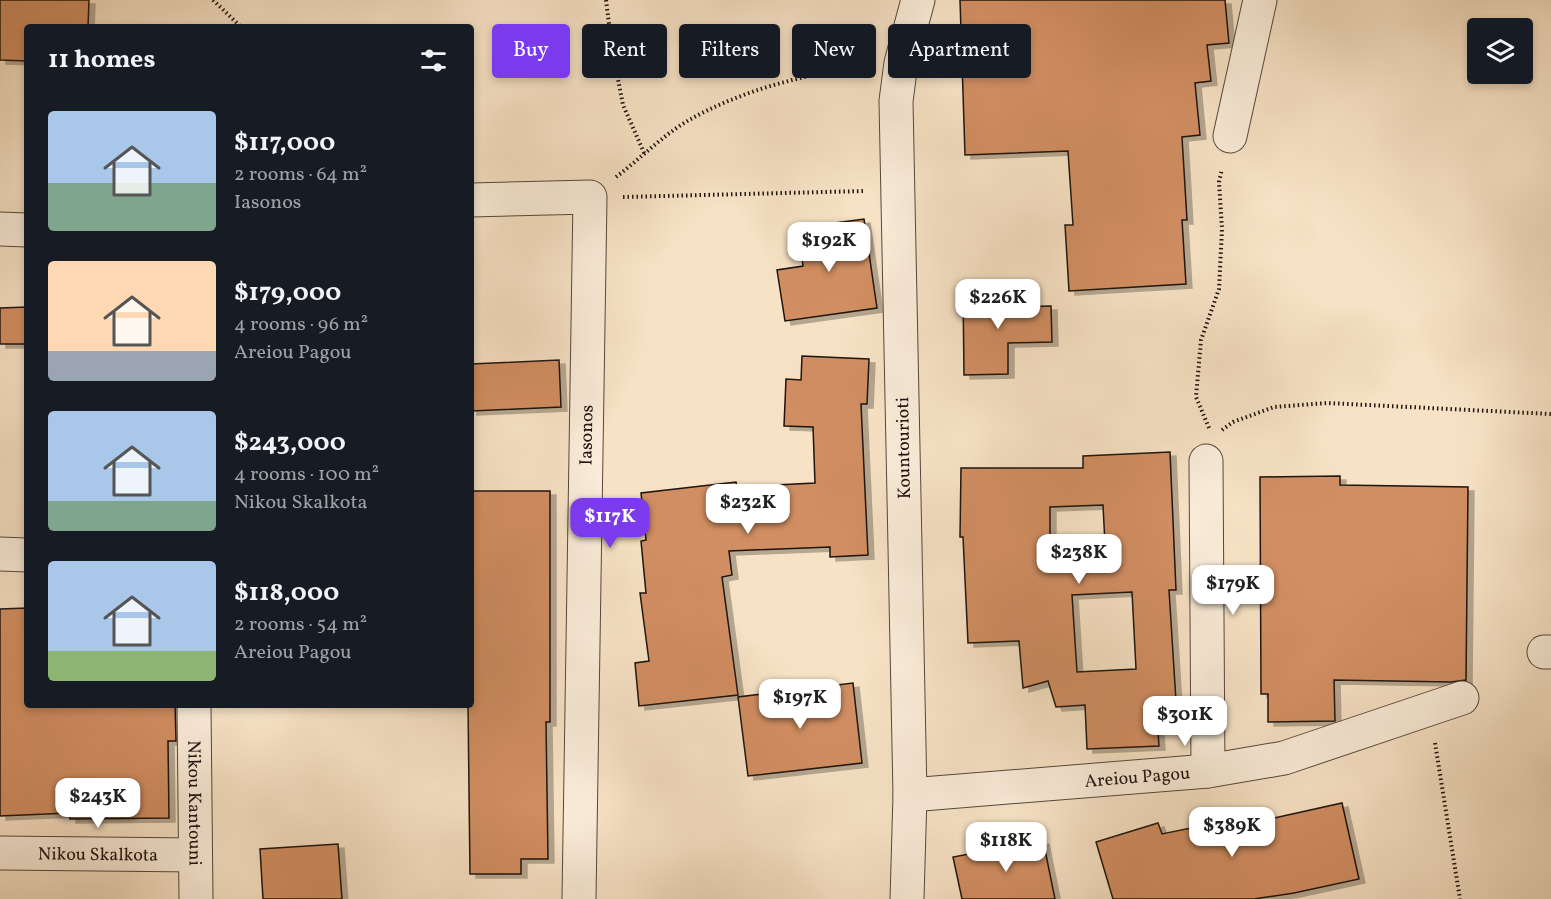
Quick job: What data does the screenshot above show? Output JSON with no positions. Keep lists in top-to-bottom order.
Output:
{
  "streets": {
    "street": [
      "Iasonos",
      "Kountourioti",
      "Areiou Pagou",
      "Nikou Kantouni",
      "Nikou Skalkota"
    ]
  },
  "crossings": [
    ["Kountourioti", "Areiou Pagou"],
    ["Nikou Kantouni", "Nikou Skalkota"]
  ],
  "page": {
    "chip": [
      "Buy",
      "Rent",
      "Filters",
      "New",
      "Apartment"
    ],
    "heading": "11 homes",
    "list": [
      {
        "name": "$117,000",
        "note": "2 rooms · 64 m² · Iasonos"
      },
      {
        "name": "$179,000",
        "note": "4 rooms · 96 m² · Areiou Pagou"
      },
      {
        "name": "$243,000",
        "note": "4 rooms · 100 m² · Nikou Skalkota"
      },
      {
        "name": "$118,000",
        "note": "2 rooms · 54 m² · Areiou Pagou"
      }
    ],
    "price": [
      "$192K",
      "$226K",
      "$232K",
      "$117K",
      "$238K",
      "$179K",
      "$197K",
      "$301K",
      "$243K",
      "$389K",
      "$118K"
    ]
  }
}
